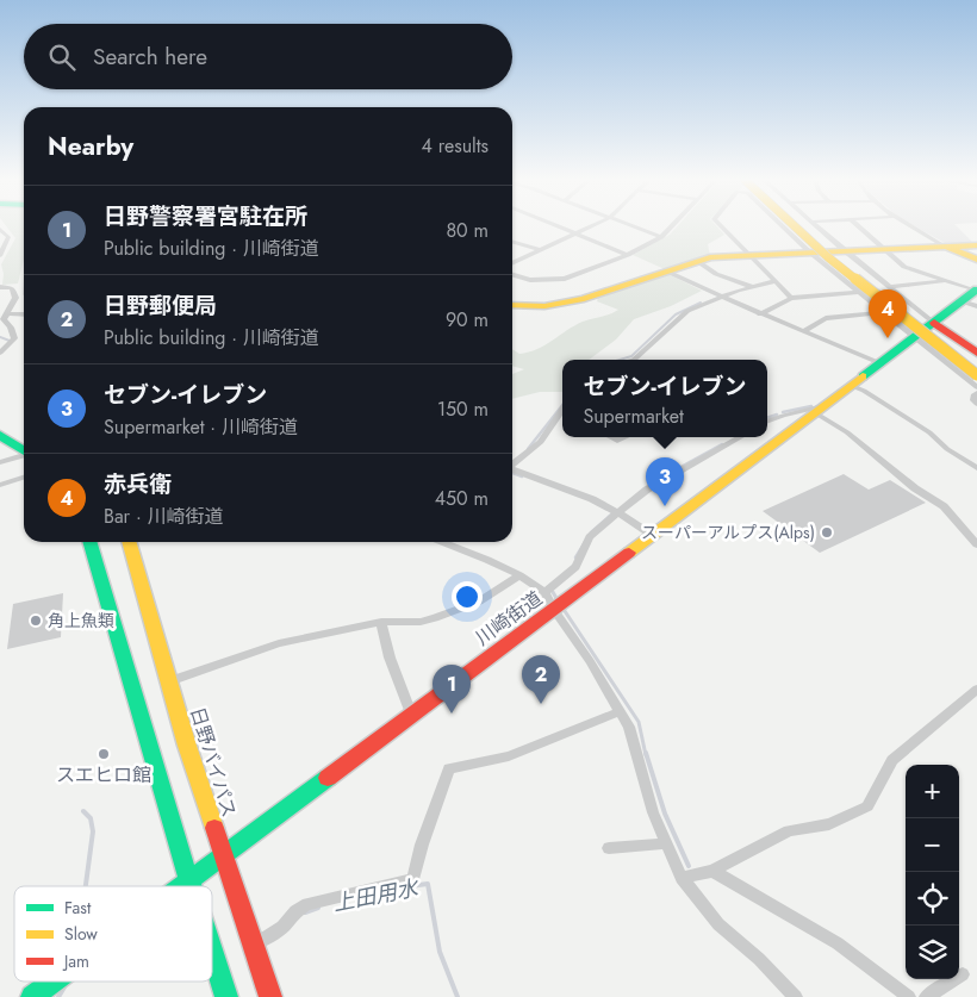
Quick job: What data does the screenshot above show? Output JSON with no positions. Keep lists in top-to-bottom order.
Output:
{
  "streets": {
    "main road": ["川崎街道", "日野バイパス"]
  },
  "crossings": [
    ["川崎街道", "日野バイパス"]
  ],
  "water": ["上田用水"],
  "places": ["スーパーアルプス(Alps)", "角上魚類", "スエヒロ館"],
  "legend": ["Fast", "Slow", "Jam"],
  "page": {
    "search": "Search here",
    "heading": ["Nearby", "4 results"],
    "list": [
      {
        "mark": "1",
        "name": "日野警察署宮駐在所",
        "note": "Public building · 川崎街道",
        "value": "80 m"
      },
      {
        "mark": "2",
        "name": "日野郵便局",
        "note": "Public building · 川崎街道",
        "value": "90 m"
      },
      {
        "mark": "3",
        "name": "セブン-イレブン",
        "note": "Supermarket · 川崎街道",
        "value": "150 m"
      },
      {
        "mark": "4",
        "name": "赤兵衛",
        "note": "Bar · 川崎街道",
        "value": "450 m"
      }
    ],
    "pins": [
      "4",
      "3",
      "2",
      "1"
    ],
    "popup": ["セブン-イレブン", "Supermarket"],
    "map_buttons": ["+", "−"]
  }
}
